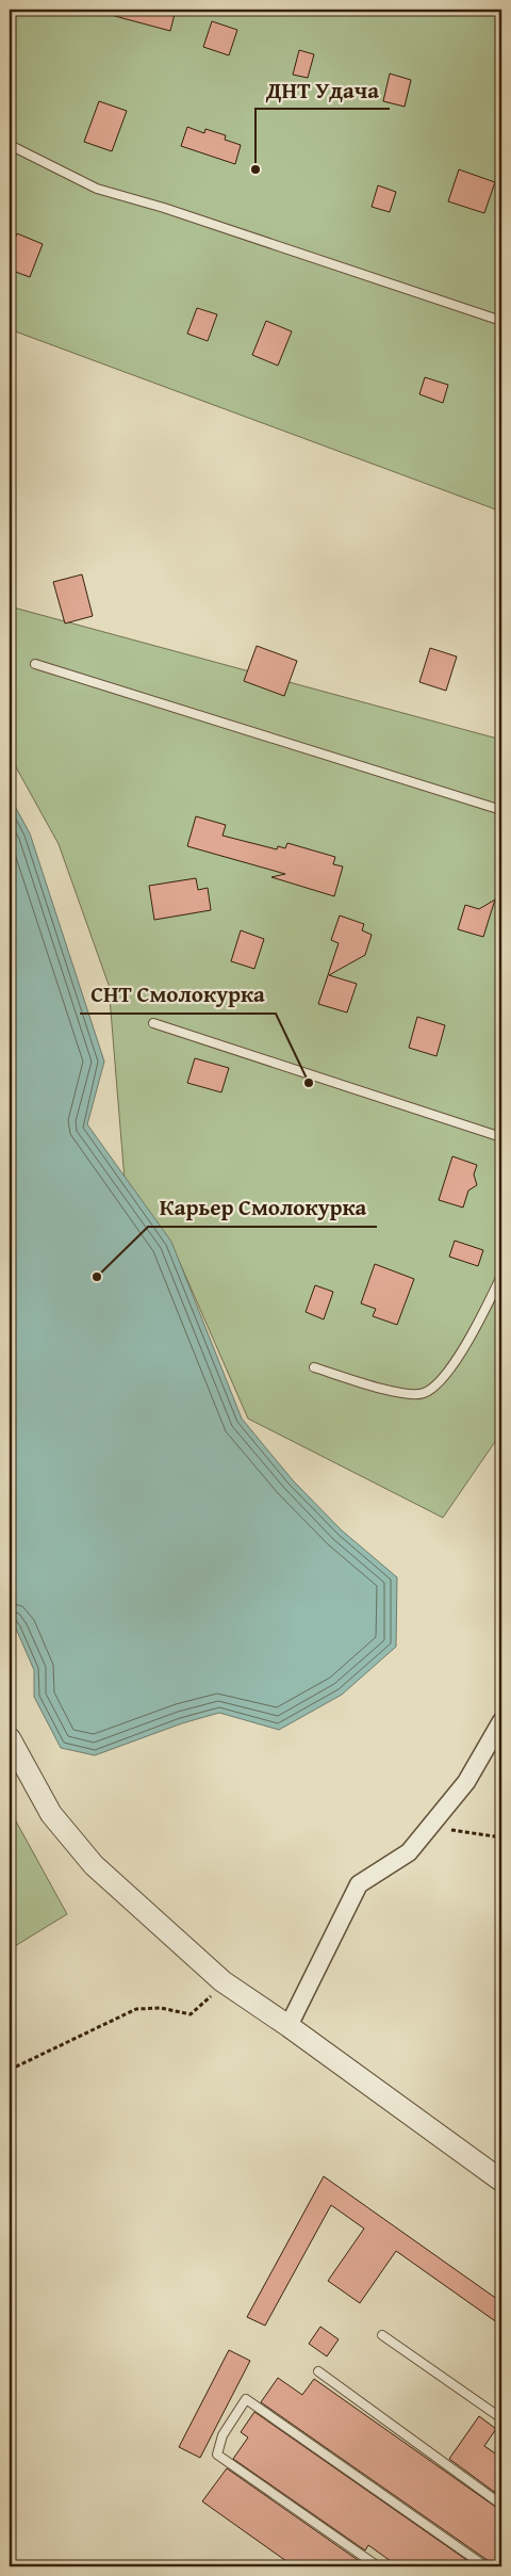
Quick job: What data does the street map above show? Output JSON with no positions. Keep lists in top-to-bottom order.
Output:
{
  "places": ["ДНТ Удача", "СНТ Смолокурка", "Карьер Смолокурка"]
}
